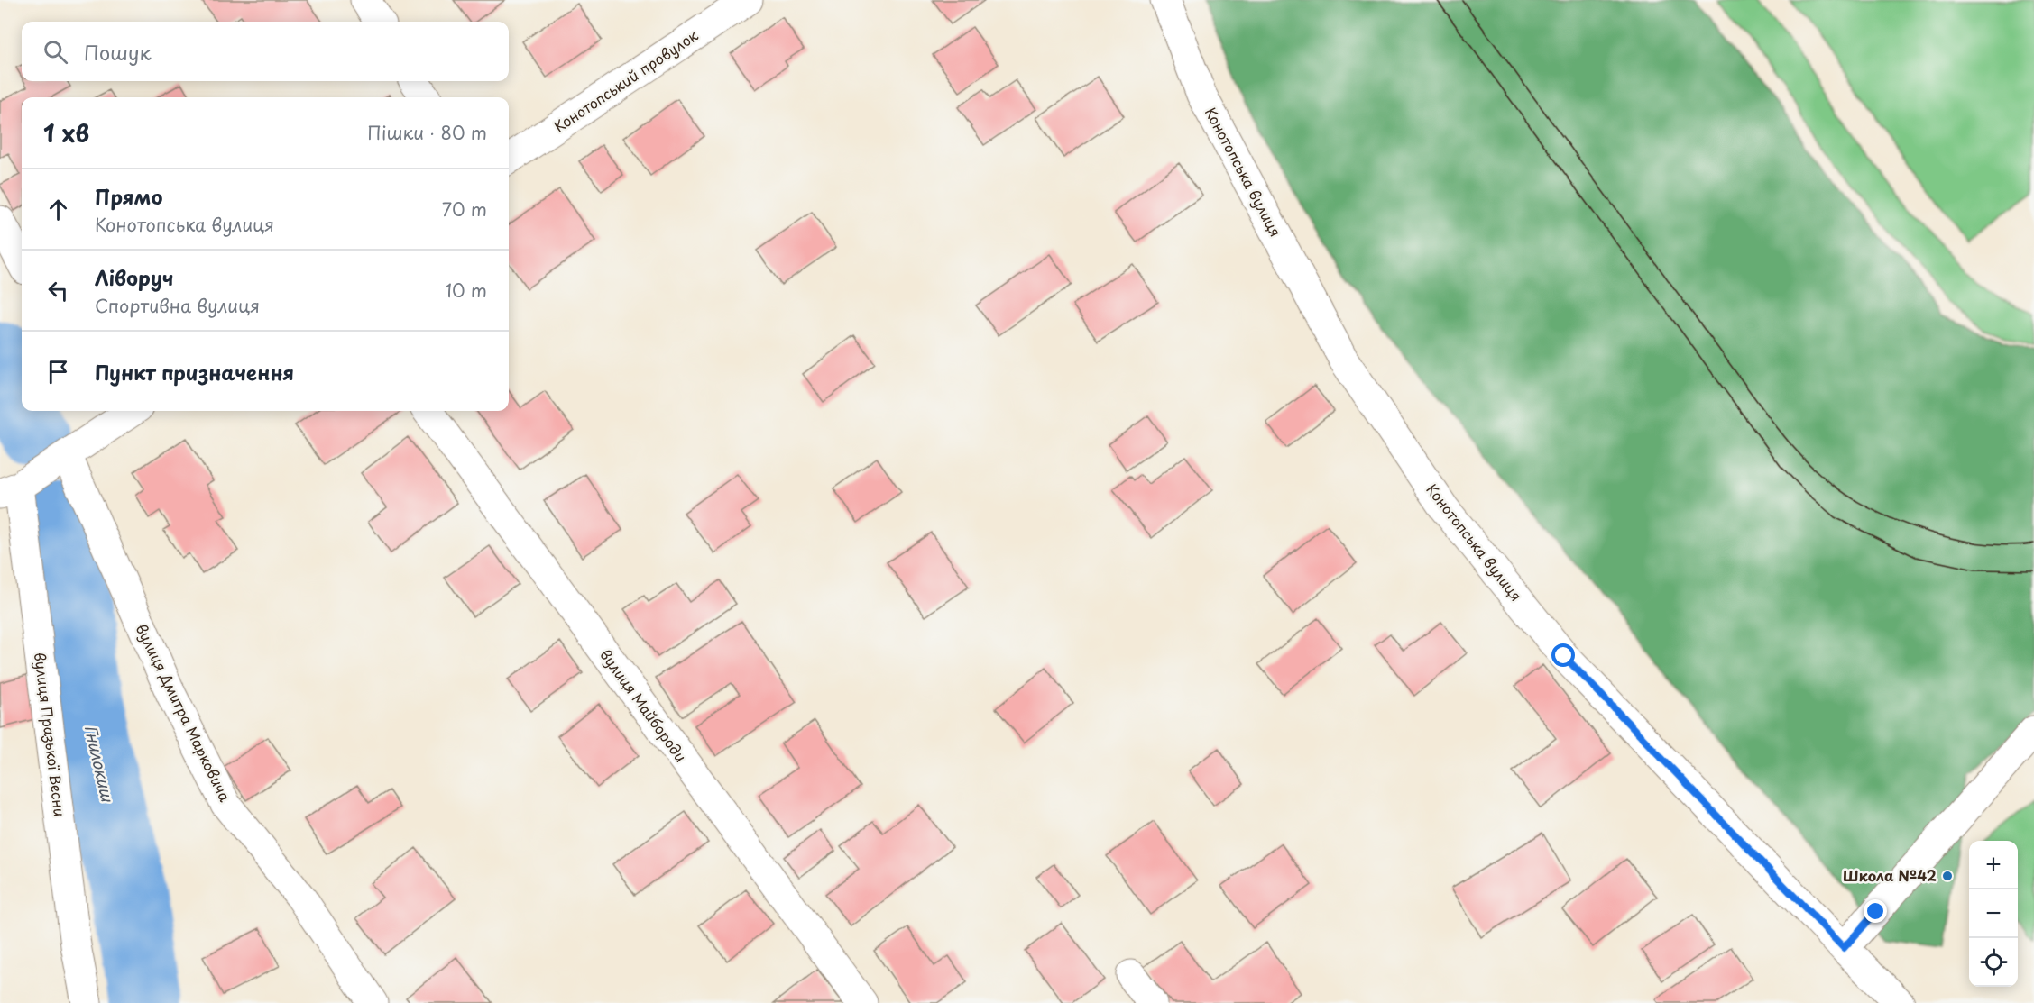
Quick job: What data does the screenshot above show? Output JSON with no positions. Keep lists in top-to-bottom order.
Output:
{
  "streets": {
    "street": [
      "Конотопський провулок",
      "Конотопська вулиця",
      "вулиця Майбороди",
      "вулиця Дмитра Марковича",
      "вулиця Празької Весни"
    ]
  },
  "water": ["Гнилокиш"],
  "places": ["Школа №42"],
  "page": {
    "search": "Пошук",
    "heading": ["1 хв", "Пішки · 80 m"],
    "list": [
      ["Прямо", "Конотопська вулиця", "70 m"],
      ["Ліворуч", "Спортивна вулиця", "10 m"],
      "Пункт призначення"
    ],
    "map_buttons": ["+", "−"]
  }
}
